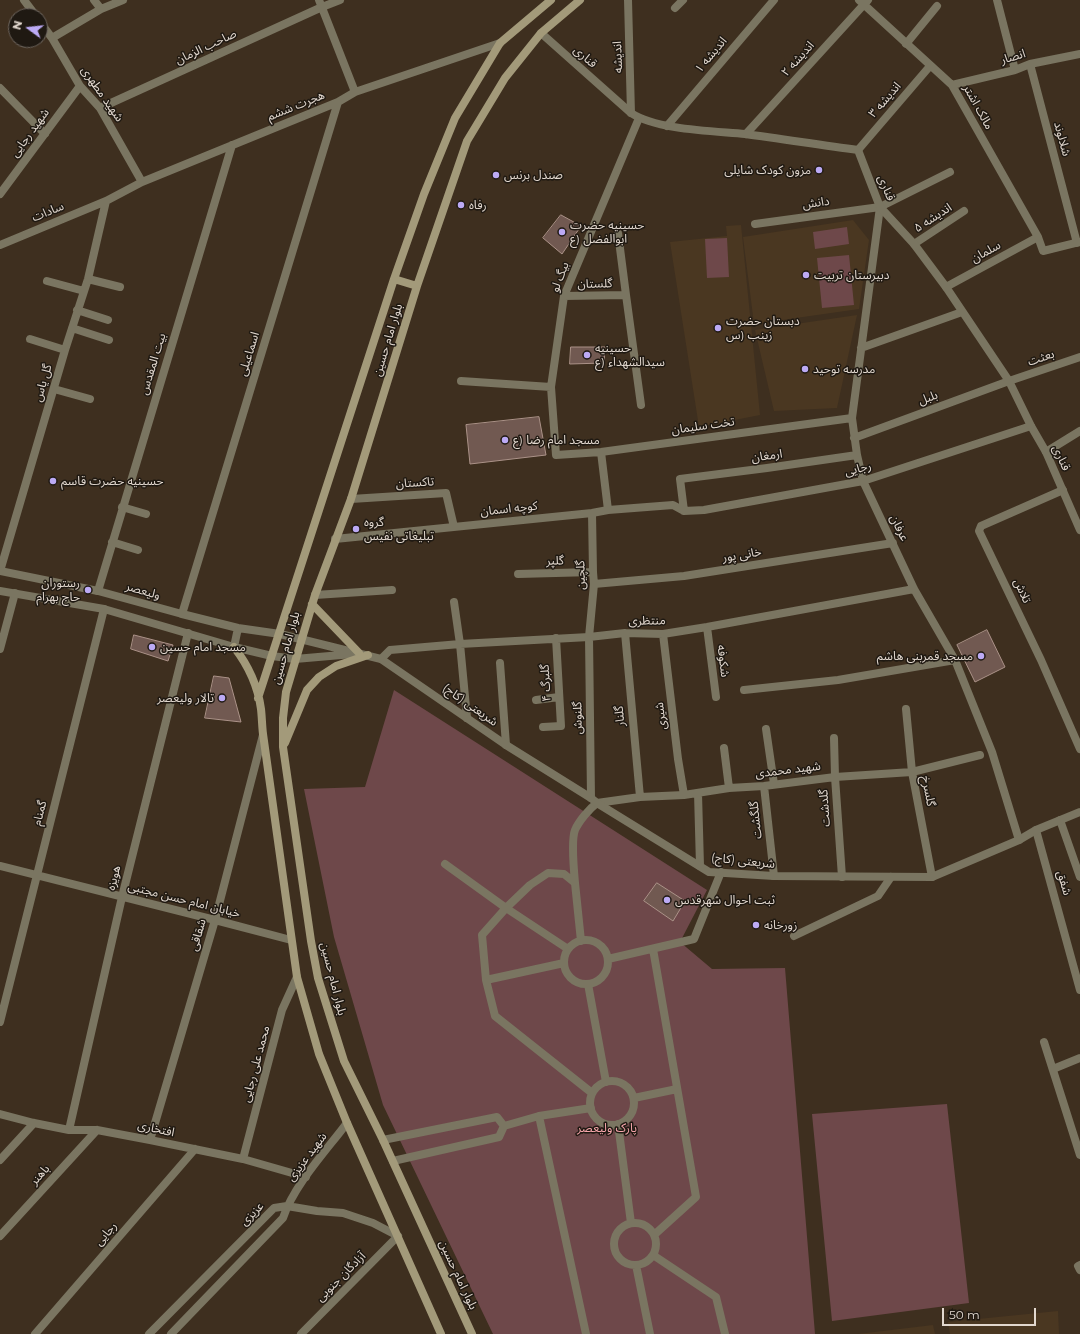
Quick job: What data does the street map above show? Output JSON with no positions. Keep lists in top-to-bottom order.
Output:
{
  "streets": {
    "main road": ["بلوار امام حسین"],
    "street": [
      "صاحب الزمان",
      "اندیشه ۱",
      "قناری",
      "اندیشه",
      "انصار",
      "اندیشه ۲",
      "شهید مطهری",
      "اندیشه ۳",
      "هجرت ششم",
      "مالک اشتر",
      "شهید رجایی",
      "شلالوند",
      "دانش",
      "سادات",
      "اندیشه ۵",
      "سلمان",
      "بیگ لو",
      "گلستان",
      "اسماعیلی",
      "بعثت",
      "بیت المقدس",
      "گل یاس",
      "بلبل",
      "تخت سلیمان",
      "ارمغان",
      "رجایی",
      "تاکستان",
      "کوچه اسمان",
      "عرفان",
      "خانی پور",
      "گلپر",
      "گلچین",
      "ولیعصر",
      "تلاش",
      "منتظری",
      "شکوفه",
      "گلبرگ ۴",
      "شریعتی (کاج)",
      "گلنار",
      "شیری",
      "گلنوش",
      "شهید محمدی",
      "گلسرخ",
      "گلدشت",
      "گمنام",
      "گلگشت",
      "هویزه",
      "شفق",
      "خیابان امام حسن مجتبی",
      "شقاقی",
      "محمد علی رجایی",
      "افتخاری",
      "شهید عزیزی",
      "باهنر",
      "عزیزی",
      "آزادگان جنوبی"
    ]
  },
  "crossings": [
    ["صاحب الزمان", "شهید مطهری"],
    ["اندیشه ۱", "قناری"],
    ["قناری", "اندیشه"],
    ["قناری", "اندیشه ۲"],
    ["قناری", "اندیشه ۳"],
    ["قناری", "دانش"],
    ["قناری", "اندیشه ۵"],
    ["قناری", "سلمان"],
    ["قناری", "بیگ لو"],
    ["قناری", "بلوار امام حسین"],
    ["قناری", "بعثت"],
    ["قناری", "بلبل"],
    ["قناری", "رجایی"],
    ["قناری", "عرفان"],
    ["قناری", "تلاش"],
    ["انصار", "مالک اشتر"],
    ["انصار", "شلالوند"],
    ["اندیشه ۲", "مالک اشتر"],
    ["شهید مطهری", "هجرت ششم"],
    ["شهید مطهری", "شهید رجایی"],
    ["اندیشه ۳", "مالک اشتر"],
    ["هجرت ششم", "سادات"],
    ["هجرت ششم", "بلوار امام حسین"],
    ["هجرت ششم", "اسماعیلی"],
    ["هجرت ششم", "بیت المقدس"],
    ["هجرت ششم", "گل یاس"],
    ["مالک اشتر", "شلالوند"],
    ["مالک اشتر", "سلمان"],
    ["دانش", "عرفان"],
    ["سادات", "گل یاس"],
    ["بیگ لو", "گلستان"],
    ["بیگ لو", "تخت سلیمان"],
    ["بلوار امام حسین", "تاکستان"],
    ["بلوار امام حسین", "کوچه اسمان"],
    ["بلوار امام حسین", "ولیعصر"],
    ["بلوار امام حسین", "خیابان امام حسن مجتبی"],
    ["بلوار امام حسین", "شقاقی"],
    ["بلوار امام حسین", "محمد علی رجایی"],
    ["بلوار امام حسین", "شهید عزیزی"],
    ["بلوار امام حسین", "آزادگان جنوبی"],
    ["اسماعیلی", "ولیعصر"],
    ["بعثت", "بلبل"],
    ["بیت المقدس", "ولیعصر"],
    ["گل یاس", "ولیعصر"],
    ["بلبل", "عرفان"],
    ["تخت سلیمان", "عرفان"],
    ["ارمغان", "رجایی"],
    ["ارمغان", "کوچه اسمان"],
    ["ارمغان", "عرفان"],
    ["رجایی", "کوچه اسمان"],
    ["رجایی", "عرفان"],
    ["رجایی", "افتخاری"],
    ["تاکستان", "کوچه اسمان"],
    ["کوچه اسمان", "گلچین"],
    ["عرفان", "خانی پور"],
    ["عرفان", "منتظری"],
    ["عرفان", "شریعتی (کاج)"],
    ["خانی پور", "گلچین"],
    ["گلپر", "گلچین"],
    ["گلچین", "منتظری"],
    ["گلچین", "گلنوش"],
    ["ولیعصر", "شریعتی (کاج)"],
    ["منتظری", "شکوفه"],
    ["منتظری", "گلبرگ ۴"],
    ["منتظری", "شریعتی (کاج)"],
    ["منتظری", "گلنار"],
    ["منتظری", "شیری"],
    ["منتظری", "گلنوش"],
    ["شریعتی (کاج)", "گلنوش"],
    ["شریعتی (کاج)", "شهید محمدی"],
    ["شریعتی (کاج)", "گلسرخ"],
    ["شریعتی (کاج)", "گلدشت"],
    ["شریعتی (کاج)", "گلگشت"],
    ["شریعتی (کاج)", "شفق"],
    ["گلنار", "شهید محمدی"],
    ["شیری", "شهید محمدی"],
    ["گلنوش", "شهید محمدی"],
    ["شهید محمدی", "گلسرخ"],
    ["شهید محمدی", "گلدشت"],
    ["شهید محمدی", "گلگشت"],
    ["گمنام", "خیابان امام حسن مجتبی"],
    ["هویزه", "خیابان امام حسن مجتبی"],
    ["هویزه", "افتخاری"],
    ["خیابان امام حسن مجتبی", "شقاقی"],
    ["شقاقی", "افتخاری"],
    ["محمد علی رجایی", "افتخاری"],
    ["افتخاری", "شهید عزیزی"],
    ["افتخاری", "باهنر"],
    ["شهید عزیزی", "عزیزی"]
  ],
  "parks": ["پارک ولیعصر"],
  "places": [
    "مزون کودک شایلی",
    "صندل برنس",
    "رفاه",
    "حسینیه حضرت ابوالفضل (ع",
    "دبیرستان تربیت",
    "دبستان حضرت زینب (س",
    "حسینیه سیدالشهداء (ع",
    "مدرسه توحید",
    "مسجد امام رضا (ع",
    "حسینیه حضرت قاسم",
    "گروه تبلیغاتی نفیس",
    "رستوران حاج بهرام",
    "مسجد امام حسین",
    "مسجد قمربنی هاشم",
    "تالار ولیعصر",
    "ثبت احوال شهرقدس",
    "زورخانه"
  ],
  "scale_bar": "50 m",
  "north": "left"
}
